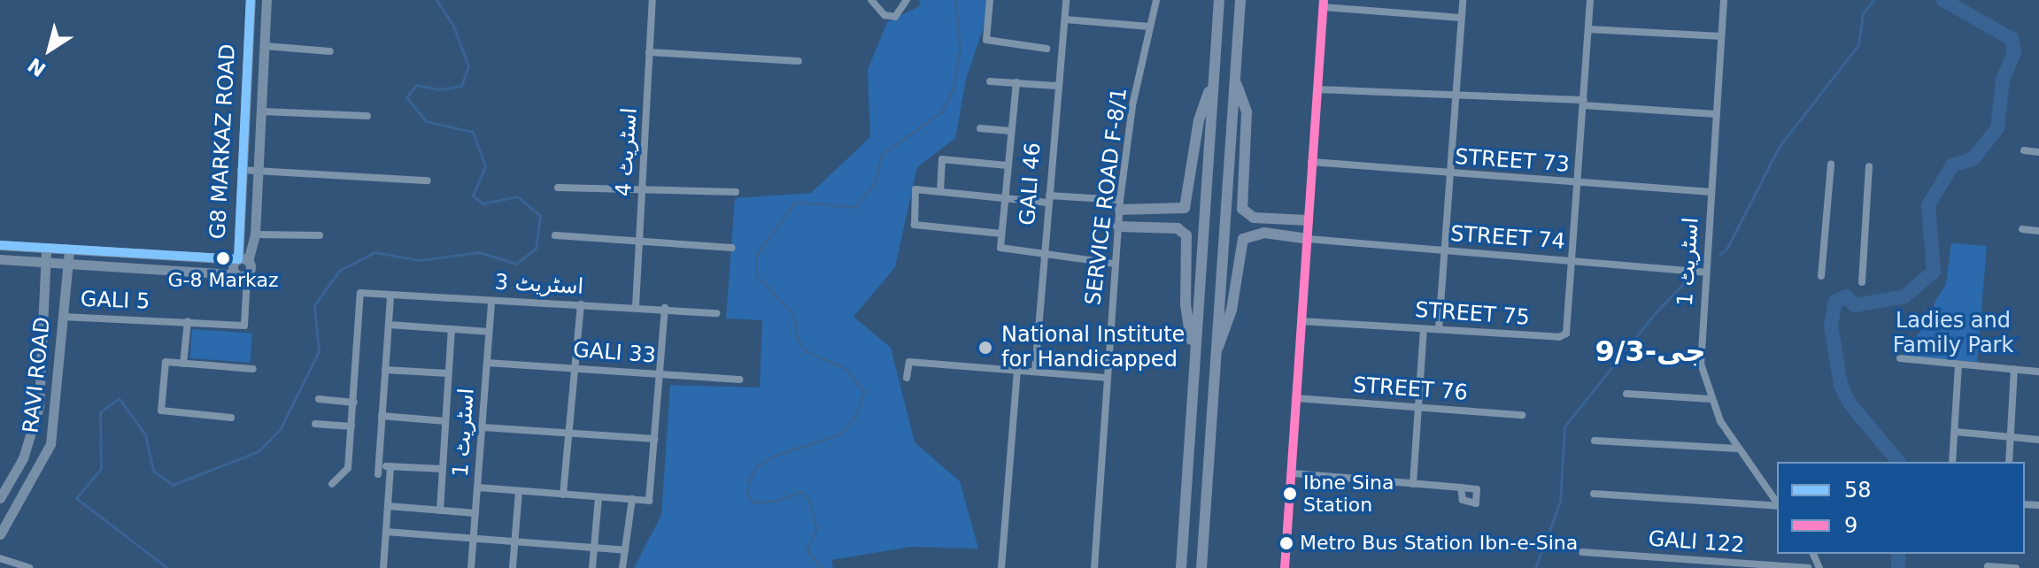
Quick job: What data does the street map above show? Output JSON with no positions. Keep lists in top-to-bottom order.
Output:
{
  "streets": {
    "street": [
      "G8 MARKAZ ROAD",
      "اسٹریٹ 4",
      "STREET 73",
      "GALI 46",
      "SERVICE ROAD F-8/1",
      "STREET 74",
      "اسٹریٹ 1",
      "اسٹریٹ 3",
      "GALI 5",
      "STREET 75",
      "GALI 33",
      "RAVI ROAD",
      "STREET 76",
      "GALI 122"
    ]
  },
  "crossings": [
    ["G8 MARKAZ ROAD", "RAVI ROAD"],
    ["اسٹریٹ 4", "اسٹریٹ 3"],
    ["STREET 73", "اسٹریٹ 1"],
    ["STREET 73", "STREET 75"],
    ["STREET 74", "اسٹریٹ 1"],
    ["STREET 74", "STREET 75"],
    ["اسٹریٹ 1", "اسٹریٹ 3"],
    ["اسٹریٹ 1", "GALI 33"],
    ["GALI 5", "RAVI ROAD"]
  ],
  "districts": ["جی-9/3"],
  "parks": ["Ladies and Family Park"],
  "places": [
    "G-8 Markaz",
    "National Institute for Handicapped",
    "Ibne Sina Station",
    "Metro Bus Station Ibn-e-Sina"
  ],
  "lines": ["transit line 58", "transit line 9"],
  "legend": ["58", "9"],
  "north": "bottom left"
}
